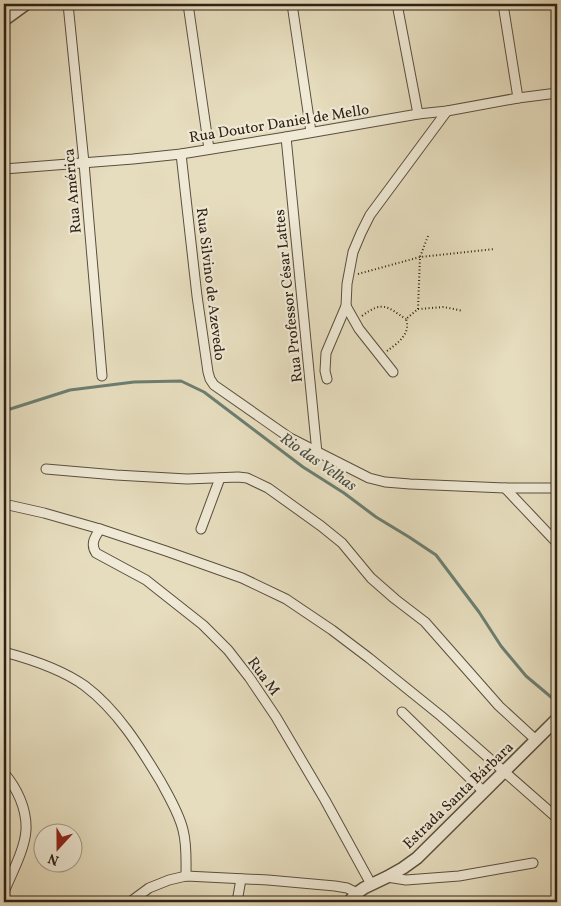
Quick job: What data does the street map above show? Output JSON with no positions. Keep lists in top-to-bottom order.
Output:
{
  "streets": {
    "street": [
      "Rua Doutor Daniel de Mello",
      "Rua América",
      "Rua Silvino de Azevedo",
      "Rua Professor César Lattes",
      "Rua M",
      "Estrada Santa Bárbara"
    ]
  },
  "crossings": [
    ["Rua Doutor Daniel de Mello", "Rua América"],
    ["Rua Doutor Daniel de Mello", "Rua Silvino de Azevedo"],
    ["Rua Doutor Daniel de Mello", "Rua Professor César Lattes"],
    ["Rua Silvino de Azevedo", "Rua Professor César Lattes"],
    ["Rua M", "Estrada Santa Bárbara"]
  ],
  "water": ["Rio das Velhas"],
  "north": "bottom"
}
